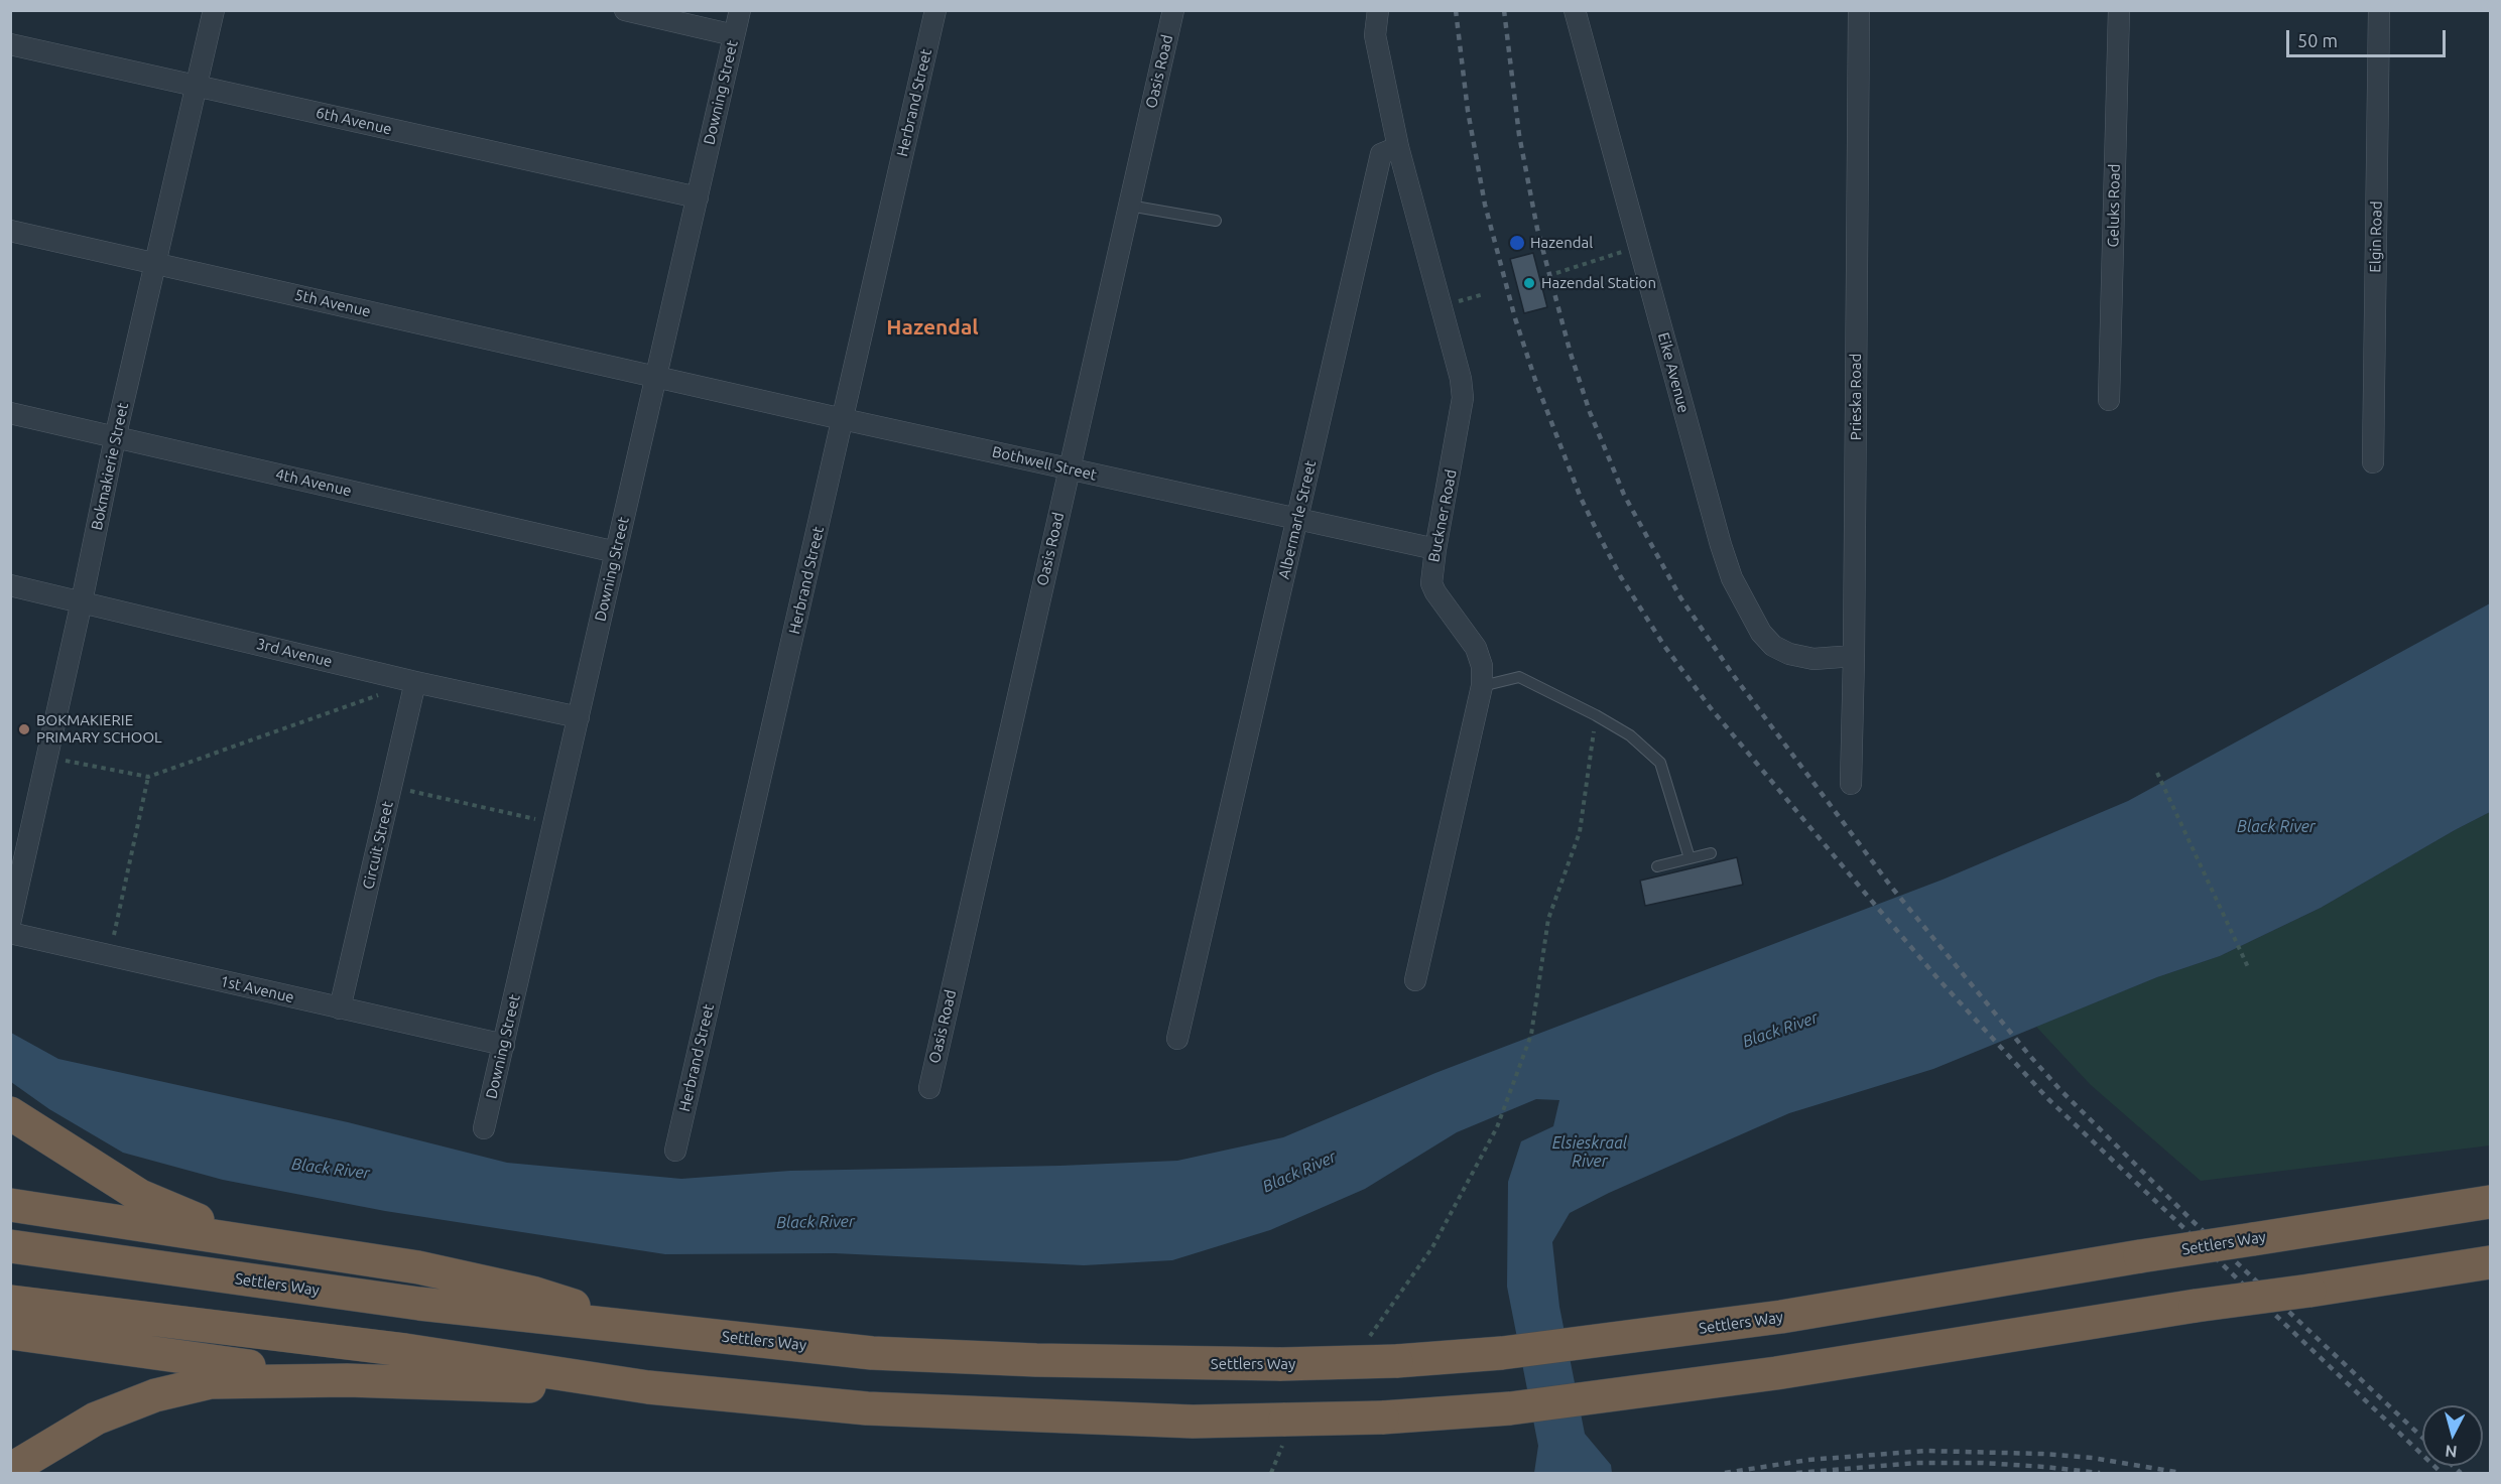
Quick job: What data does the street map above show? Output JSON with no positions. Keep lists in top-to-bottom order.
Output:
{
  "streets": {
    "highway": ["Settlers Way"],
    "street": [
      "Oasis Road",
      "Downing Street",
      "Herbrand Street",
      "6th Avenue",
      "Geluks Road",
      "Elgin Road",
      "5th Avenue",
      "Eike Avenue",
      "Prieska Road",
      "Bothwell Street",
      "Bokmakierie Street",
      "4th Avenue",
      "Buckner Road",
      "Albermarle Street",
      "3rd Avenue",
      "Circuit Street",
      "1st Avenue"
    ]
  },
  "crossings": [
    ["Oasis Road", "Bothwell Street"],
    ["Downing Street", "6th Avenue"],
    ["Downing Street", "5th Avenue"],
    ["Downing Street", "Bothwell Street"],
    ["Downing Street", "4th Avenue"],
    ["Downing Street", "3rd Avenue"],
    ["Downing Street", "1st Avenue"],
    ["Herbrand Street", "Bothwell Street"],
    ["6th Avenue", "Bokmakierie Street"],
    ["5th Avenue", "Bothwell Street"],
    ["5th Avenue", "Bokmakierie Street"],
    ["Eike Avenue", "Prieska Road"],
    ["Bothwell Street", "Buckner Road"],
    ["Bothwell Street", "Albermarle Street"],
    ["Bokmakierie Street", "4th Avenue"],
    ["Bokmakierie Street", "3rd Avenue"],
    ["Buckner Road", "Albermarle Street"],
    ["3rd Avenue", "Circuit Street"],
    ["Circuit Street", "1st Avenue"]
  ],
  "districts": ["Hazendal"],
  "water": ["Black River", "Elsieskraal River"],
  "places": ["Hazendal", "Hazendal Station", "BOKMAKIERIE PRIMARY SCHOOL"],
  "scale_bar": "50 m",
  "north": "bottom"
}
